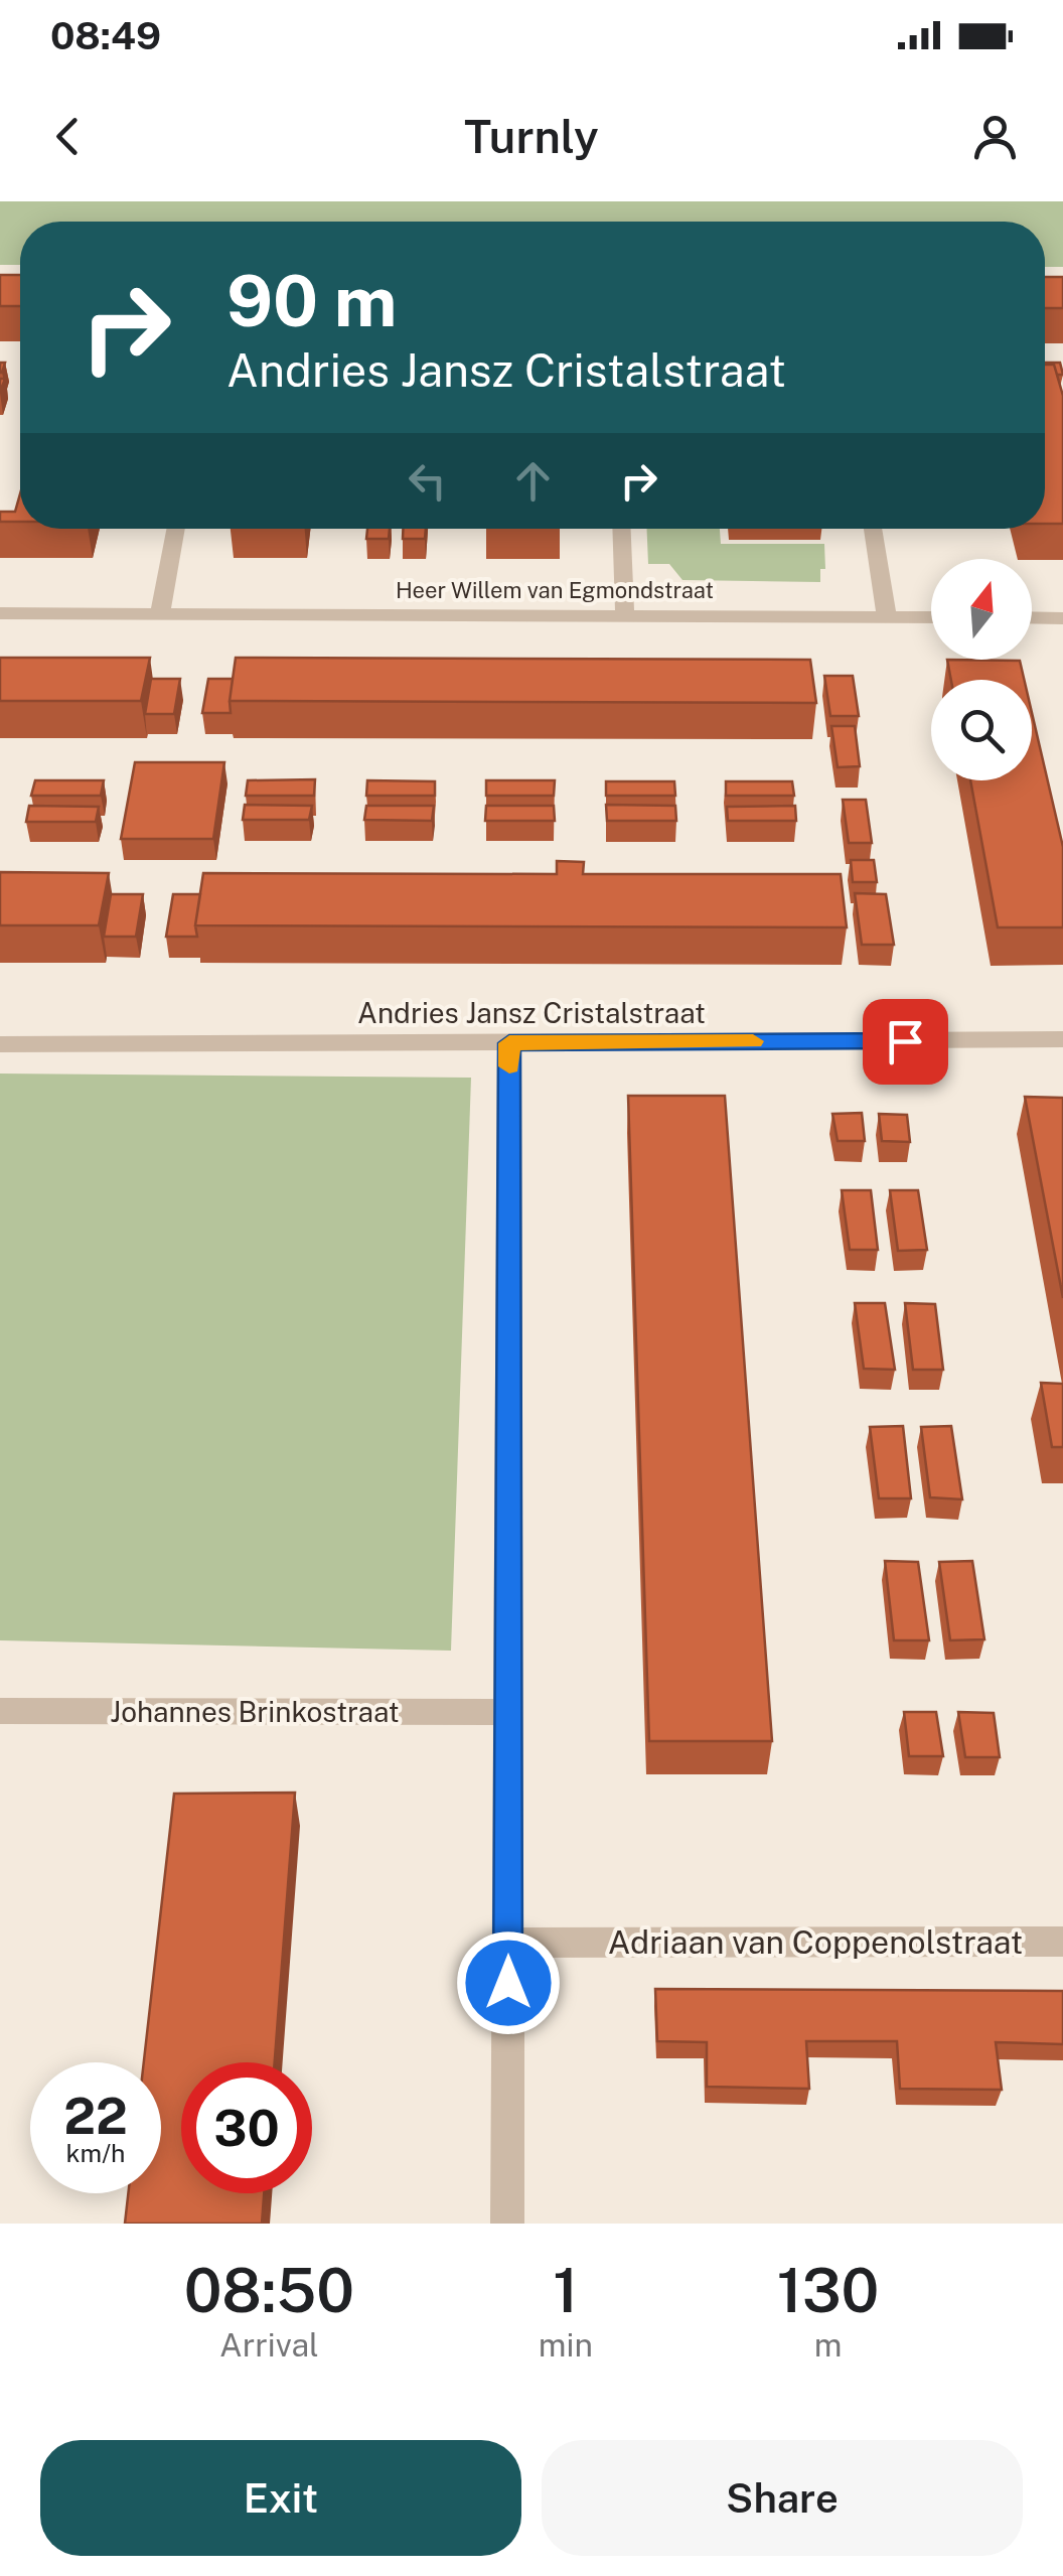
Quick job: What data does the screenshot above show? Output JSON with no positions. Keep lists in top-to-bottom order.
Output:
{
  "streets": {
    "street": [
      "Heer Willem van Egmondstraat",
      "Andries Jansz Cristalstraat",
      "Johannes Brinkostraat",
      "Adriaan van Coppenolstraat"
    ]
  },
  "north": "top",
  "page": {
    "status": "08:49",
    "header": "Turnly",
    "turn": ["90 m", "Andries Jansz Cristalstraat"],
    "speed": "22 km/h",
    "limit": "30",
    "eta": [
      "08:50",
      "Arrival",
      "1",
      "min",
      "130",
      "m"
    ],
    "buttons": ["Exit", "Share"]
  }
}
